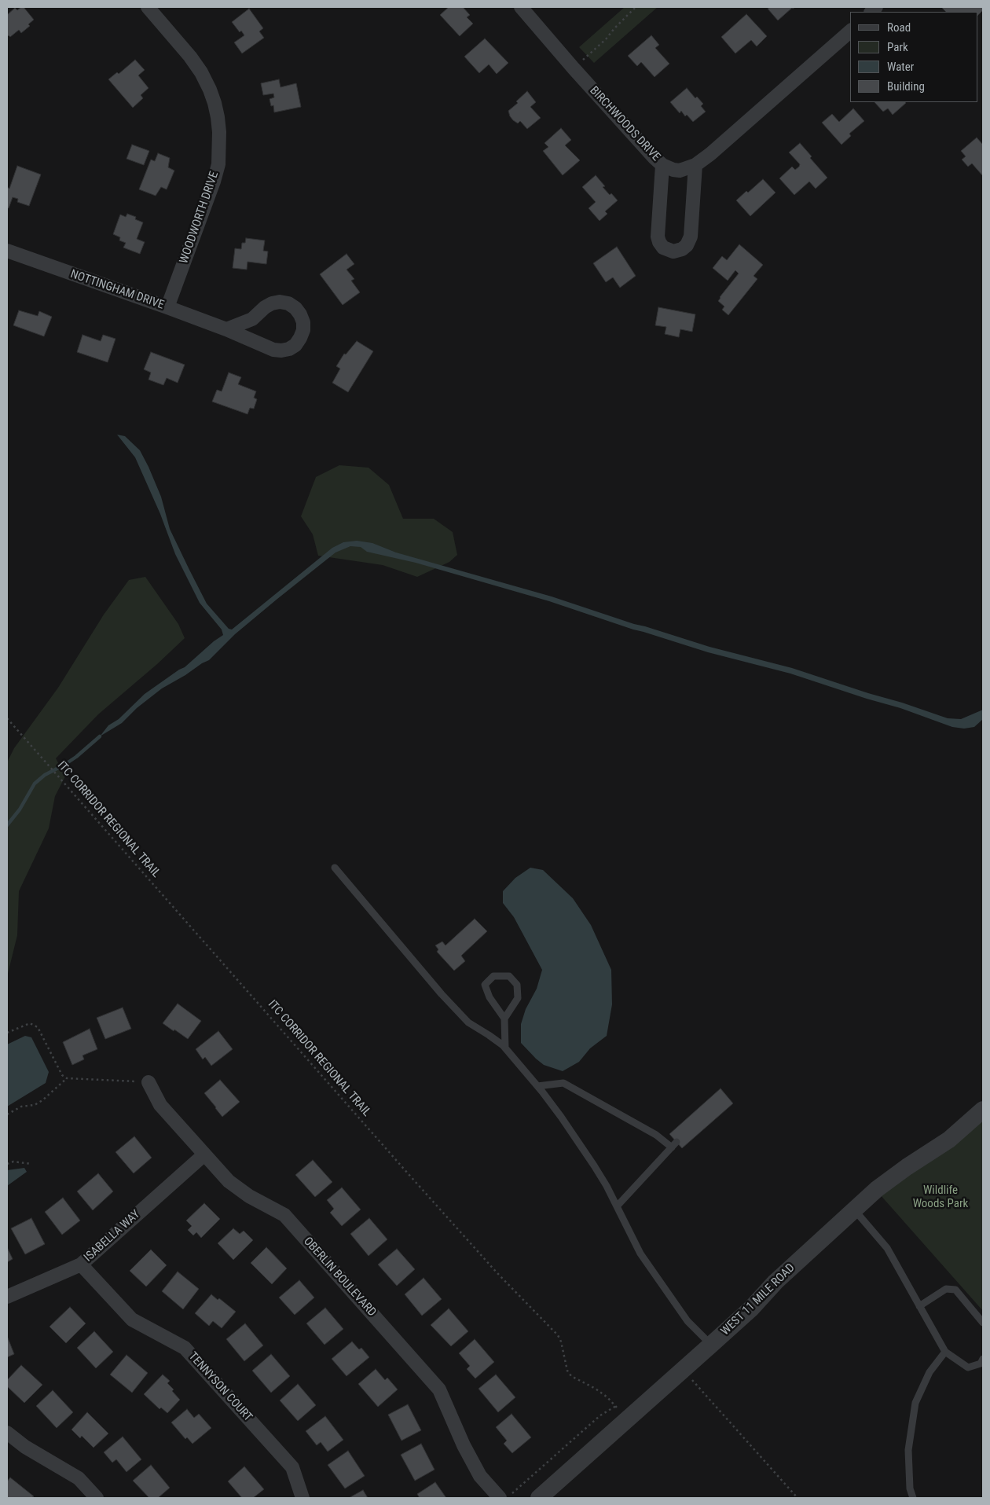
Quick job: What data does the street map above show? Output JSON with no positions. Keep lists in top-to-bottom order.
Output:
{
  "streets": {
    "street": [
      "BIRCHWOODS DRIVE",
      "WOODWORTH DRIVE",
      "NOTTINGHAM DRIVE",
      "ISABELLA WAY",
      "OBERLIN BOULEVARD",
      "WEST 11 MILE ROAD",
      "TENNYSON COURT"
    ],
    "path": ["ITC CORRIDOR REGIONAL TRAIL"]
  },
  "crossings": [
    ["WOODWORTH DRIVE", "NOTTINGHAM DRIVE"],
    ["ITC CORRIDOR REGIONAL TRAIL", "OBERLIN BOULEVARD"],
    ["ISABELLA WAY", "OBERLIN BOULEVARD"],
    ["ISABELLA WAY", "TENNYSON COURT"]
  ],
  "parks": ["Wildlife Woods Park"],
  "legend": [
    "Road",
    "Park",
    "Water",
    "Building"
  ]
}
